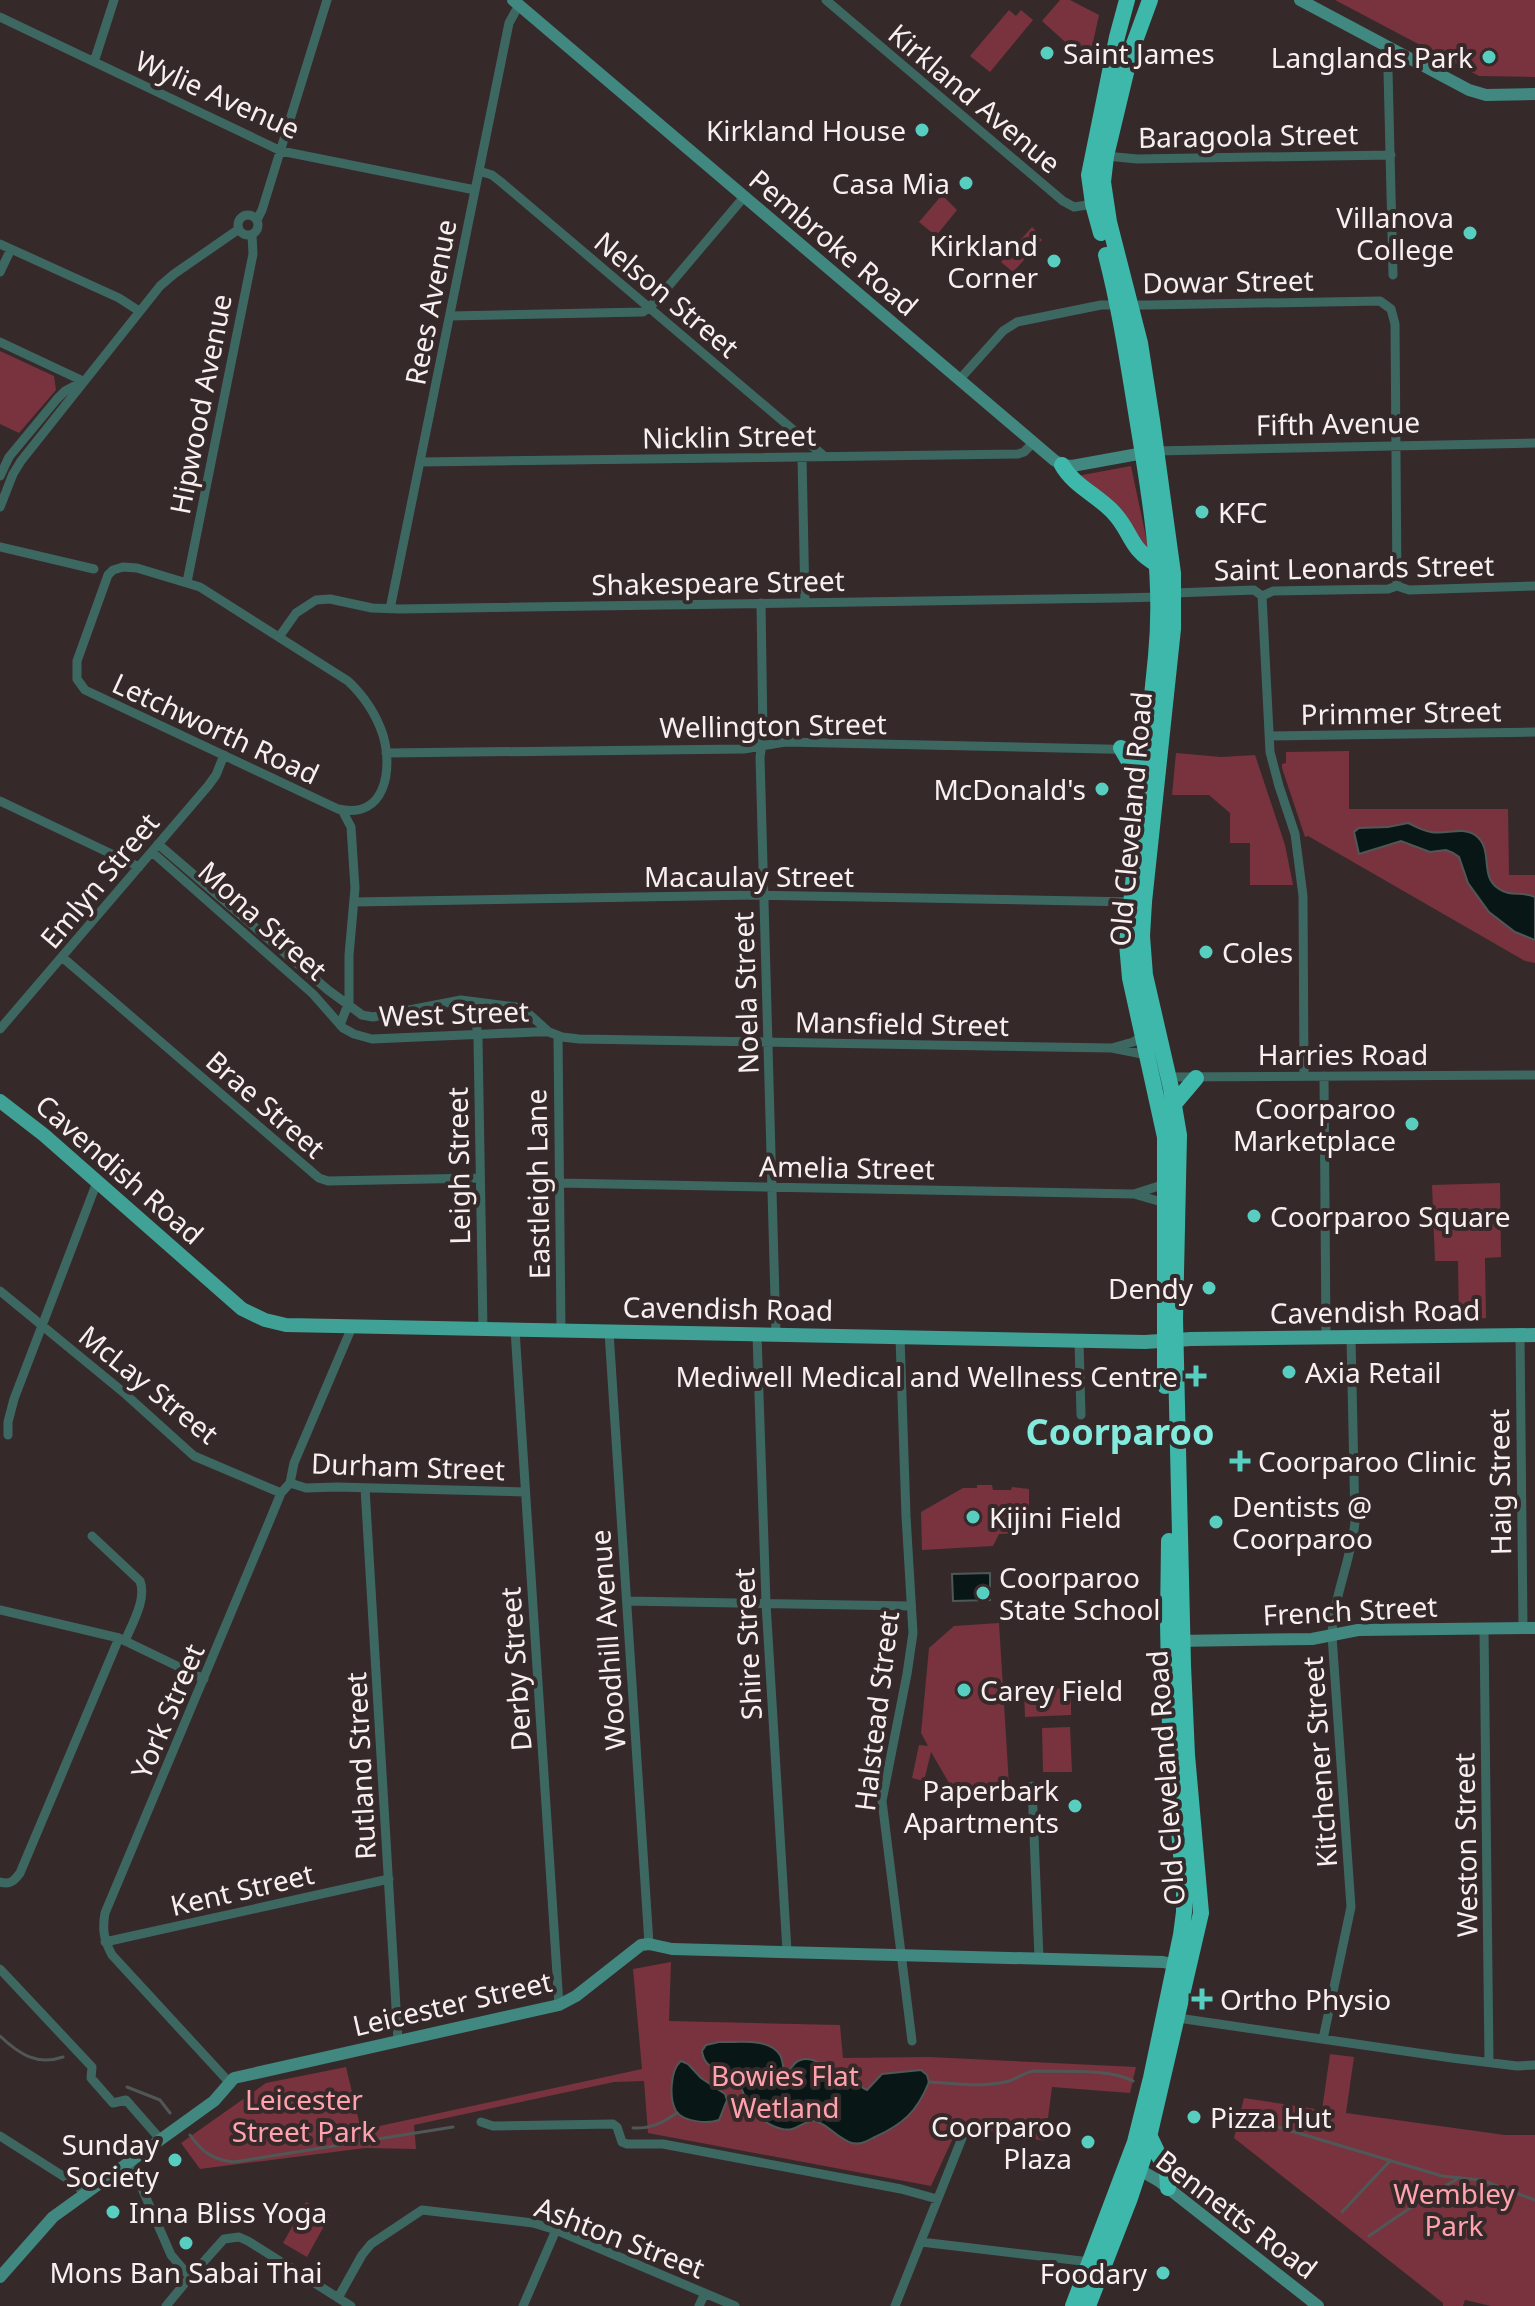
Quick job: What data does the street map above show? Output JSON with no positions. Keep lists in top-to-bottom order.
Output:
{
  "streets": {
    "highway": ["Old Cleveland Road"],
    "main road": ["Cavendish Road"],
    "street": [
      "Wylie Avenue",
      "Kirkland Avenue",
      "Baragoola Street",
      "Pembroke Road",
      "Dowar Street",
      "Nelson Street",
      "Rees Avenue",
      "Hipwood Avenue",
      "Fifth Avenue",
      "Nicklin Street",
      "Saint Leonards Street",
      "Shakespeare Street",
      "Primmer Street",
      "Wellington Street",
      "Letchworth Road",
      "Macaulay Street",
      "Emlyn Street",
      "Mona Street",
      "Noela Street",
      "West Street",
      "Mansfield Street",
      "Harries Road",
      "Brae Street",
      "Leigh Street",
      "Amelia Street",
      "Eastleigh Lane",
      "McLay Street",
      "Durham Street",
      "Haig Street",
      "French Street",
      "Woodhill Avenue",
      "Shire Street",
      "Derby Street",
      "York Street",
      "Halstead Street",
      "Kitchener Street",
      "Rutland Street",
      "Weston Street",
      "Kent Street",
      "Leicester Street",
      "Bennetts Road",
      "Ashton Street"
    ]
  },
  "crossings": [
    ["Wylie Avenue", "Rees Avenue"],
    ["Kirkland Avenue", "Old Cleveland Road"],
    ["Baragoola Street", "Old Cleveland Road"],
    ["Pembroke Road", "Dowar Street"],
    ["Pembroke Road", "Rees Avenue"],
    ["Pembroke Road", "Nicklin Street"],
    ["Dowar Street", "Fifth Avenue"],
    ["Dowar Street", "Old Cleveland Road"],
    ["Nelson Street", "Rees Avenue"],
    ["Nelson Street", "Nicklin Street"],
    ["Rees Avenue", "Nicklin Street"],
    ["Rees Avenue", "Shakespeare Street"],
    ["Hipwood Avenue", "Letchworth Road"],
    ["Fifth Avenue", "Old Cleveland Road"],
    ["Saint Leonards Street", "Shakespeare Street"],
    ["Saint Leonards Street", "Old Cleveland Road"],
    ["Shakespeare Street", "Old Cleveland Road"],
    ["Shakespeare Street", "Noela Street"],
    ["Wellington Street", "Old Cleveland Road"],
    ["Wellington Street", "Noela Street"],
    ["Letchworth Road", "Emlyn Street"],
    ["Old Cleveland Road", "Macaulay Street"],
    ["Old Cleveland Road", "Mansfield Street"],
    ["Old Cleveland Road", "Harries Road"],
    ["Old Cleveland Road", "Amelia Street"],
    ["Old Cleveland Road", "Cavendish Road"],
    ["Old Cleveland Road", "French Street"],
    ["Old Cleveland Road", "Bennetts Road"],
    ["Macaulay Street", "Noela Street"],
    ["Emlyn Street", "Mona Street"],
    ["Emlyn Street", "Brae Street"],
    ["Mona Street", "West Street"],
    ["Noela Street", "Mansfield Street"],
    ["Noela Street", "Amelia Street"],
    ["Noela Street", "Cavendish Road"],
    ["West Street", "Mansfield Street"],
    ["West Street", "Leigh Street"],
    ["West Street", "Eastleigh Lane"],
    ["Mansfield Street", "Eastleigh Lane"],
    ["Brae Street", "Leigh Street"],
    ["Leigh Street", "Cavendish Road"],
    ["Amelia Street", "Eastleigh Lane"],
    ["Cavendish Road", "Eastleigh Lane"],
    ["Cavendish Road", "Haig Street"],
    ["Cavendish Road", "Woodhill Avenue"],
    ["Cavendish Road", "Shire Street"],
    ["Cavendish Road", "Derby Street"],
    ["Cavendish Road", "York Street"],
    ["Cavendish Road", "Halstead Street"],
    ["Cavendish Road", "Kitchener Street"],
    ["McLay Street", "York Street"],
    ["Durham Street", "Derby Street"],
    ["Durham Street", "York Street"],
    ["Durham Street", "Rutland Street"],
    ["Haig Street", "French Street"],
    ["French Street", "Kitchener Street"],
    ["French Street", "Weston Street"],
    ["Woodhill Avenue", "Leicester Street"],
    ["Derby Street", "Leicester Street"],
    ["York Street", "Kent Street"],
    ["Rutland Street", "Kent Street"],
    ["Rutland Street", "Leicester Street"]
  ],
  "districts": ["Coorparoo"],
  "parks": ["Bowies Flat Wetland", "Leicester Street Park", "Wembley Park"],
  "places": {
    "other": [
      "Saint James",
      "Langlands Park",
      "Kirkland House",
      "Casa Mia",
      "Villanova College",
      "Kirkland Corner",
      "KFC",
      "McDonald's",
      "Coles",
      "Coorparoo Marketplace",
      "Coorparoo Square",
      "Dendy",
      "Axia Retail",
      "Kijini Field",
      "Dentists @ Coorparoo",
      "Coorparoo State School",
      "Carey Field",
      "Paperbark Apartments",
      "Pizza Hut",
      "Coorparoo Plaza",
      "Sunday Society",
      "Inna Bliss Yoga",
      "Mons Ban Sabai Thai",
      "Foodary"
    ],
    "health": ["Mediwell Medical and Wellness Centre", "Coorparoo Clinic", "Ortho Physio"]
  }
}
